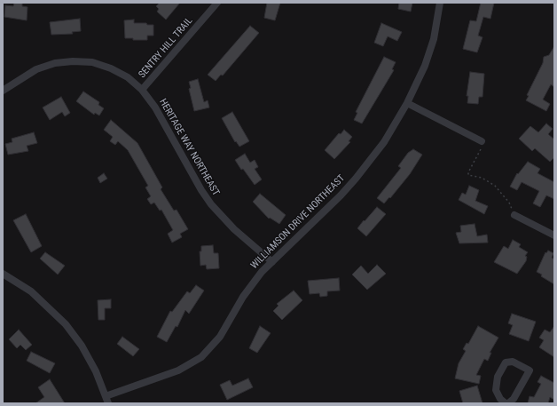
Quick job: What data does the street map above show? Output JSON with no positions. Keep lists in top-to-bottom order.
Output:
{
  "streets": {
    "street": ["SENTRY HILL TRAIL", "HERITAGE WAY NORTHEAST", "WILLIAMSON DRIVE NORTHEAST"]
  },
  "crossings": [
    ["SENTRY HILL TRAIL", "HERITAGE WAY NORTHEAST"],
    ["HERITAGE WAY NORTHEAST", "WILLIAMSON DRIVE NORTHEAST"]
  ]
}
